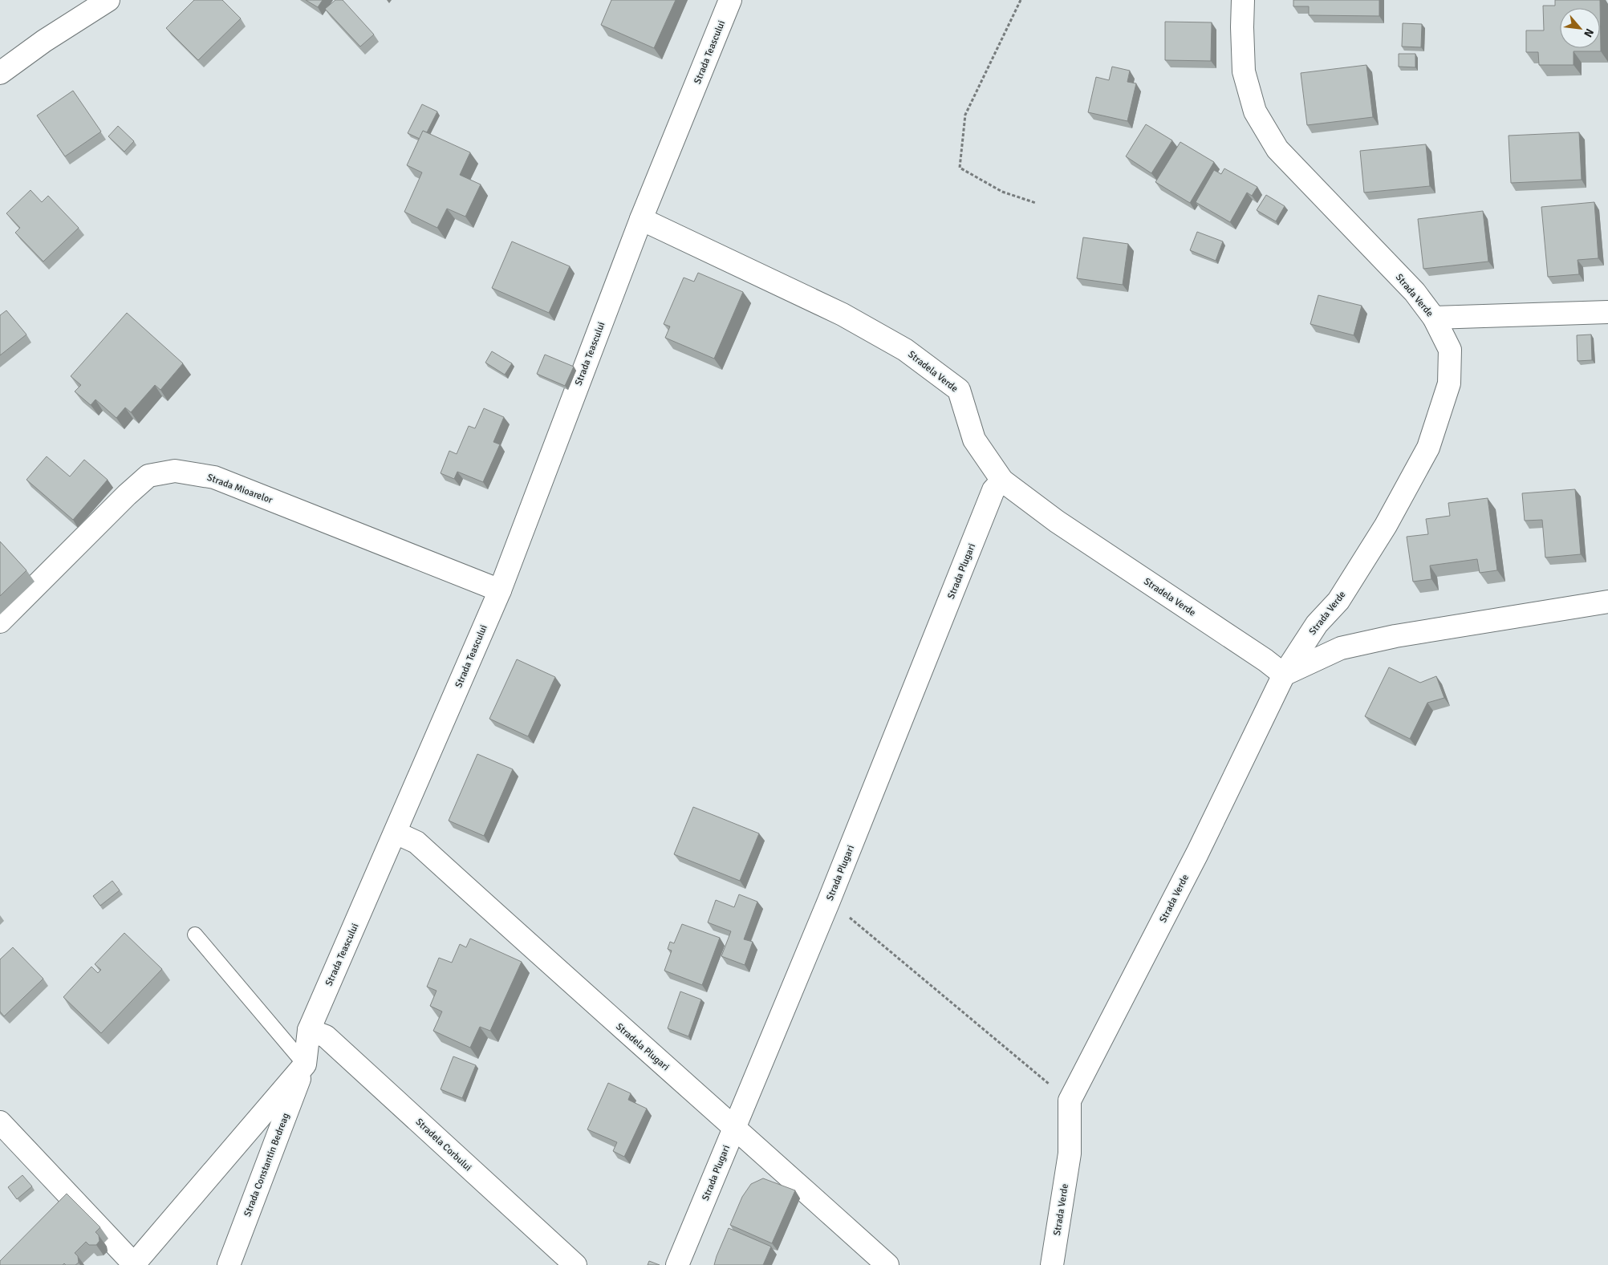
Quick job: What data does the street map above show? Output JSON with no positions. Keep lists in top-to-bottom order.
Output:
{
  "streets": {
    "street": [
      "Strada Teascului",
      "Strada Verde",
      "Stradela Verde",
      "Strada Mioarelor",
      "Strada Plugari",
      "Stradela Plugari",
      "Stradela Corbului",
      "Strada Constantin Bedreag"
    ]
  },
  "crossings": [
    ["Strada Teascului", "Stradela Verde"],
    ["Strada Teascului", "Strada Mioarelor"],
    ["Strada Teascului", "Stradela Plugari"],
    ["Strada Teascului", "Stradela Corbului"],
    ["Strada Teascului", "Strada Constantin Bedreag"],
    ["Strada Verde", "Stradela Verde"],
    ["Stradela Verde", "Strada Plugari"],
    ["Strada Plugari", "Stradela Plugari"]
  ],
  "north": "bottom right"
}
